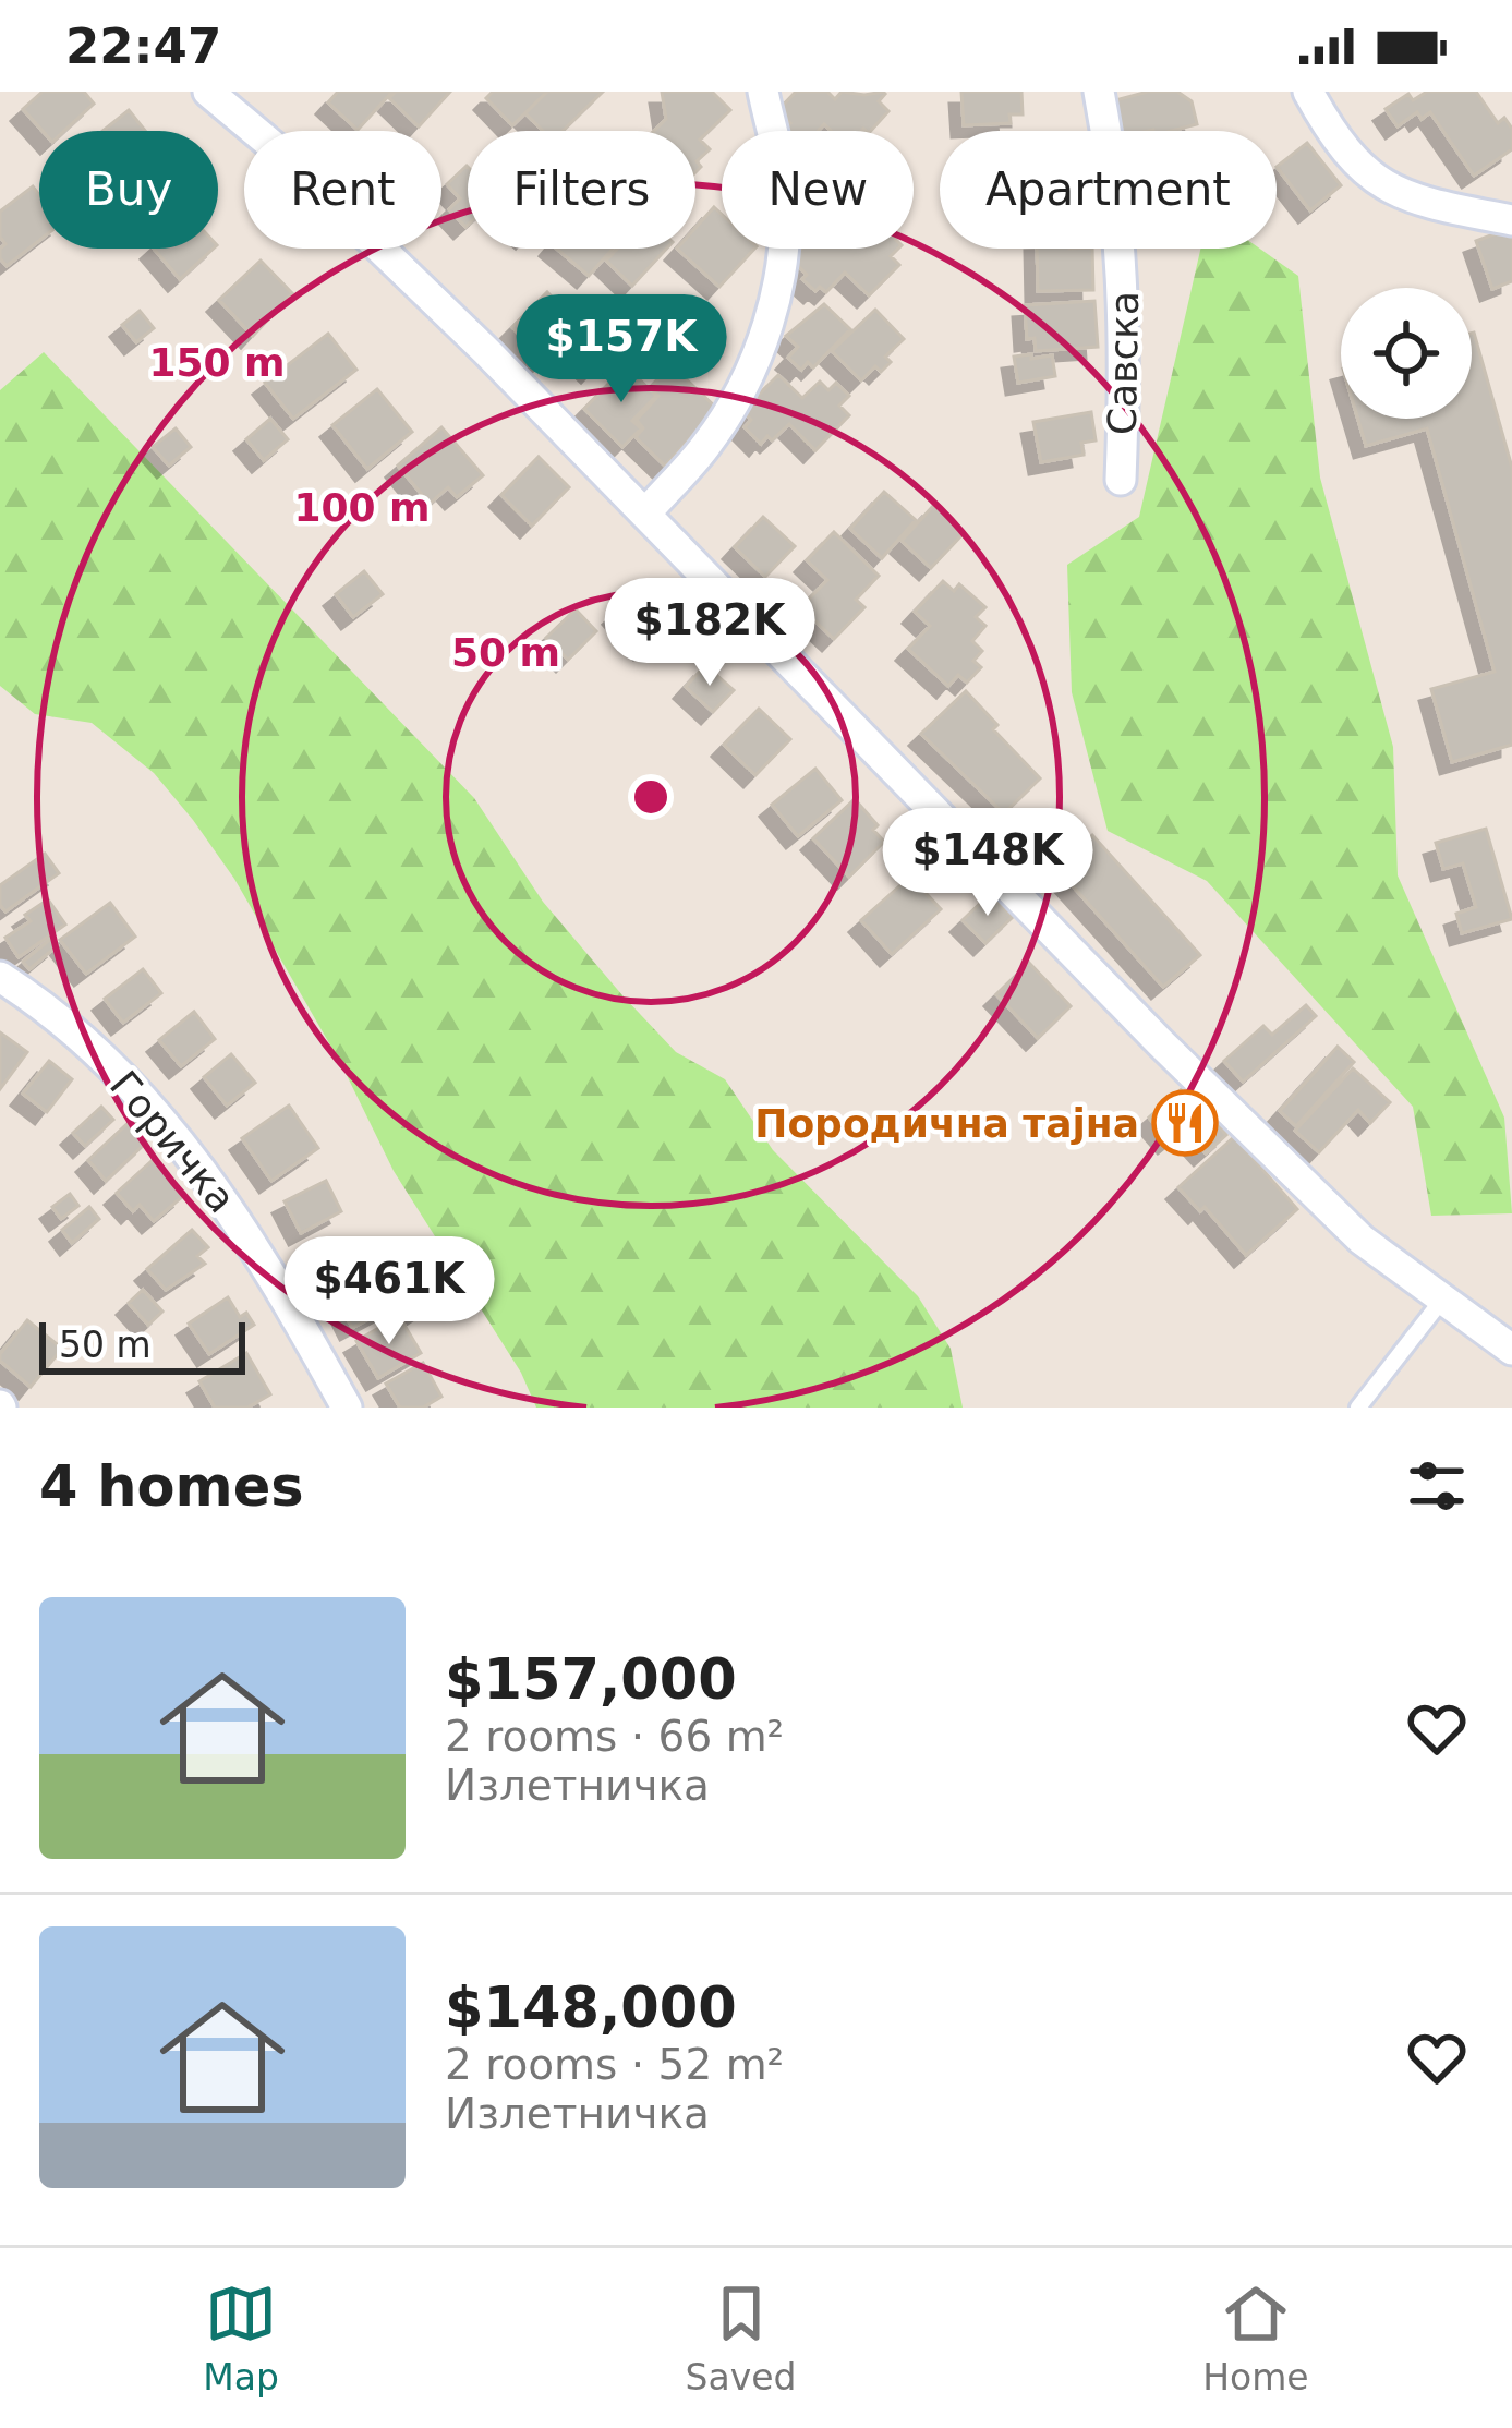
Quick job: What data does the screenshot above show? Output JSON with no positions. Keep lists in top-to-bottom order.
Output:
{
  "streets": {
    "street": ["Савска", "Горичка"]
  },
  "places": {
    "restaurant": ["Породична тајна"]
  },
  "scale_bar": "50 m",
  "page": {
    "status": "22:47",
    "chip": [
      "Buy",
      "Rent",
      "Filters",
      "New",
      "Apartment"
    ],
    "price": [
      "$157K",
      "$182K",
      "$148K",
      "$461K"
    ],
    "scale": "50 m",
    "heading": "4 homes",
    "list": [
      {
        "name": "$157,000",
        "note": "2 rooms · 66 m² · Излетничка"
      },
      {
        "name": "$148,000",
        "note": "2 rooms · 52 m² · Излетничка"
      }
    ],
    "tabs": ["Map", "Saved", "Home"]
  },
  "rings": ["150 m", "100 m", "50 m"]
}
